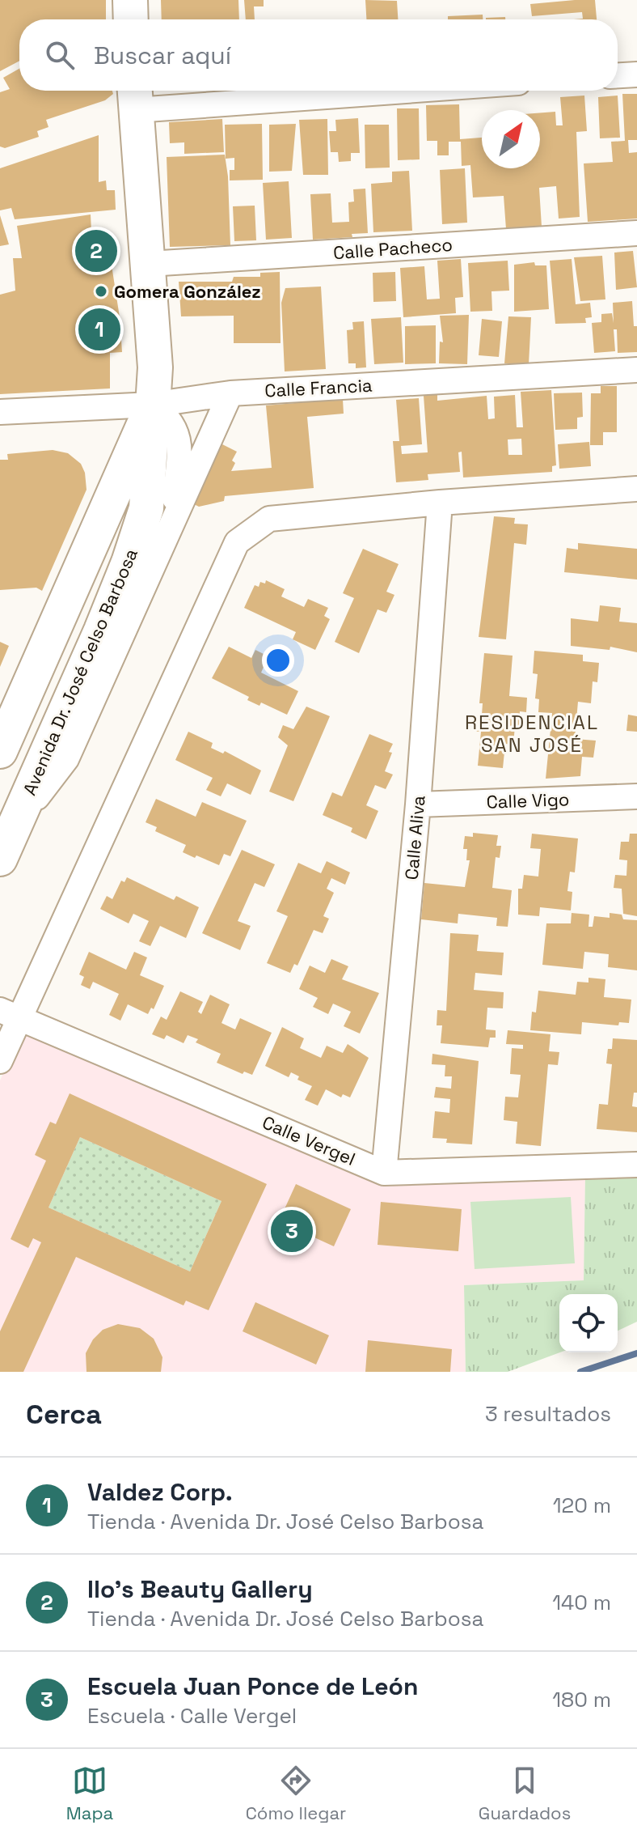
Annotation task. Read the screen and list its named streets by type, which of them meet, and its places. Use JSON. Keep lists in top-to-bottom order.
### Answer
{
  "streets": {
    "main road": ["Avenida Dr. José Celso Barbosa"],
    "street": [
      "Calle Pacheco",
      "Calle Francia",
      "Calle Vigo",
      "Calle Aliva",
      "Calle Vergel"
    ]
  },
  "crossings": [
    ["Calle Pacheco", "Avenida Dr. José Celso Barbosa"],
    ["Calle Francia", "Avenida Dr. José Celso Barbosa"],
    ["Calle Vigo", "Calle Aliva"],
    ["Calle Aliva", "Calle Vergel"]
  ],
  "districts": ["RESIDENCIAL SAN JOSÉ"],
  "places": ["Gomera González"],
  "north": "top right",
  "page": {
    "search": "Buscar aquí",
    "pins": ["2", "1", "3"],
    "heading": ["Cerca", "3 resultados"],
    "list": [
      {
        "mark": "1",
        "name": "Valdez Corp.",
        "note": "Tienda · Avenida Dr. José Celso Barbosa",
        "value": "120 m"
      },
      {
        "mark": "2",
        "name": "Ilo's Beauty Gallery",
        "note": "Tienda · Avenida Dr. José Celso Barbosa",
        "value": "140 m"
      },
      {
        "mark": "3",
        "name": "Escuela Juan Ponce de León",
        "note": "Escuela · Calle Vergel",
        "value": "180 m"
      }
    ],
    "nav": ["Mapa", "Cómo llegar", "Guardados"]
  }
}
